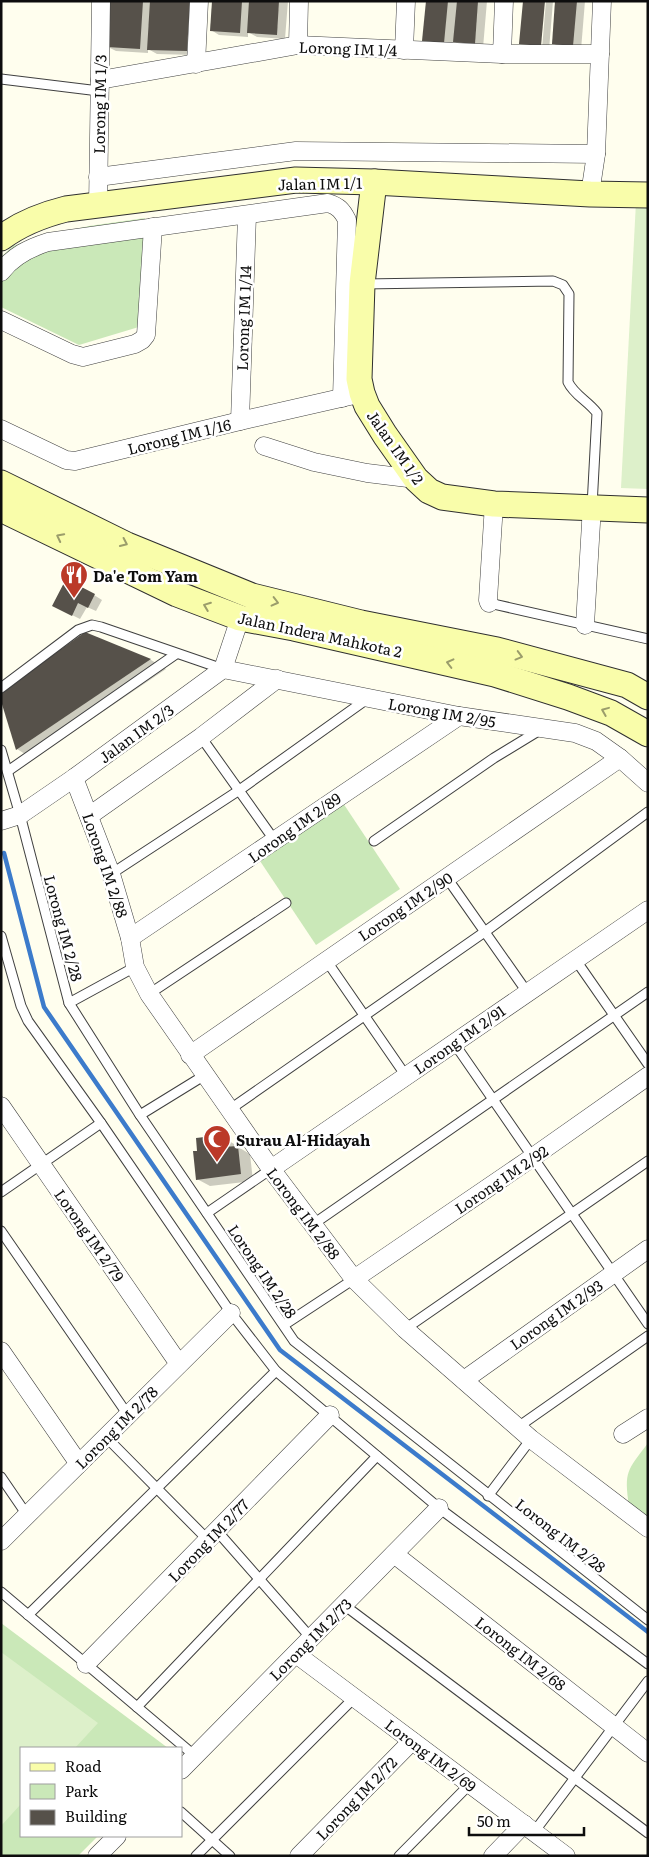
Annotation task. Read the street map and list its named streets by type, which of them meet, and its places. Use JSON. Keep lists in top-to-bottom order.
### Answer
{
  "streets": {
    "street": [
      "Lorong IM 1/4",
      "Lorong IM 1/3",
      "Jalan IM 1/1",
      "Lorong IM 1/14",
      "Lorong IM 1/16",
      "Jalan IM 1/2",
      "Jalan Indera Mahkota 2",
      "Lorong IM 2/95",
      "Jalan IM 2/3",
      "Lorong IM 2/89",
      "Lorong IM 2/88",
      "Lorong IM 2/90",
      "Lorong IM 2/91",
      "Lorong IM 2/92",
      "Lorong IM 2/79",
      "Lorong IM 2/93",
      "Lorong IM 2/78",
      "Lorong IM 2/77",
      "Lorong IM 2/73",
      "Lorong IM 2/68",
      "Lorong IM 2/69",
      "Lorong IM 2/72"
    ],
    "lane": ["Lorong IM 2/28"]
  },
  "crossings": [
    ["Lorong IM 1/4", "Lorong IM 1/3"],
    ["Lorong IM 1/3", "Jalan IM 1/1"],
    ["Jalan IM 1/1", "Jalan IM 1/2"],
    ["Lorong IM 1/14", "Lorong IM 1/16"],
    ["Lorong IM 1/16", "Jalan IM 1/2"],
    ["Lorong IM 2/95", "Jalan IM 2/3"],
    ["Lorong IM 2/95", "Lorong IM 2/89"],
    ["Lorong IM 2/95", "Lorong IM 2/90"],
    ["Jalan IM 2/3", "Lorong IM 2/88"],
    ["Jalan IM 2/3", "Lorong IM 2/28"],
    ["Lorong IM 2/89", "Lorong IM 2/88"],
    ["Lorong IM 2/88", "Lorong IM 2/90"],
    ["Lorong IM 2/88", "Lorong IM 2/91"],
    ["Lorong IM 2/88", "Lorong IM 2/92"],
    ["Lorong IM 2/88", "Lorong IM 2/93"],
    ["Lorong IM 2/79", "Lorong IM 2/78"],
    ["Lorong IM 2/73", "Lorong IM 2/68"],
    ["Lorong IM 2/73", "Lorong IM 2/69"],
    ["Lorong IM 2/69", "Lorong IM 2/72"]
  ],
  "places": {
    "restaurant": ["Da'e Tom Yam"],
    "mosque": ["Surau Al-Hidayah"]
  },
  "legend": ["Road", "Park", "Building"],
  "scale_bar": "50 m"
}
